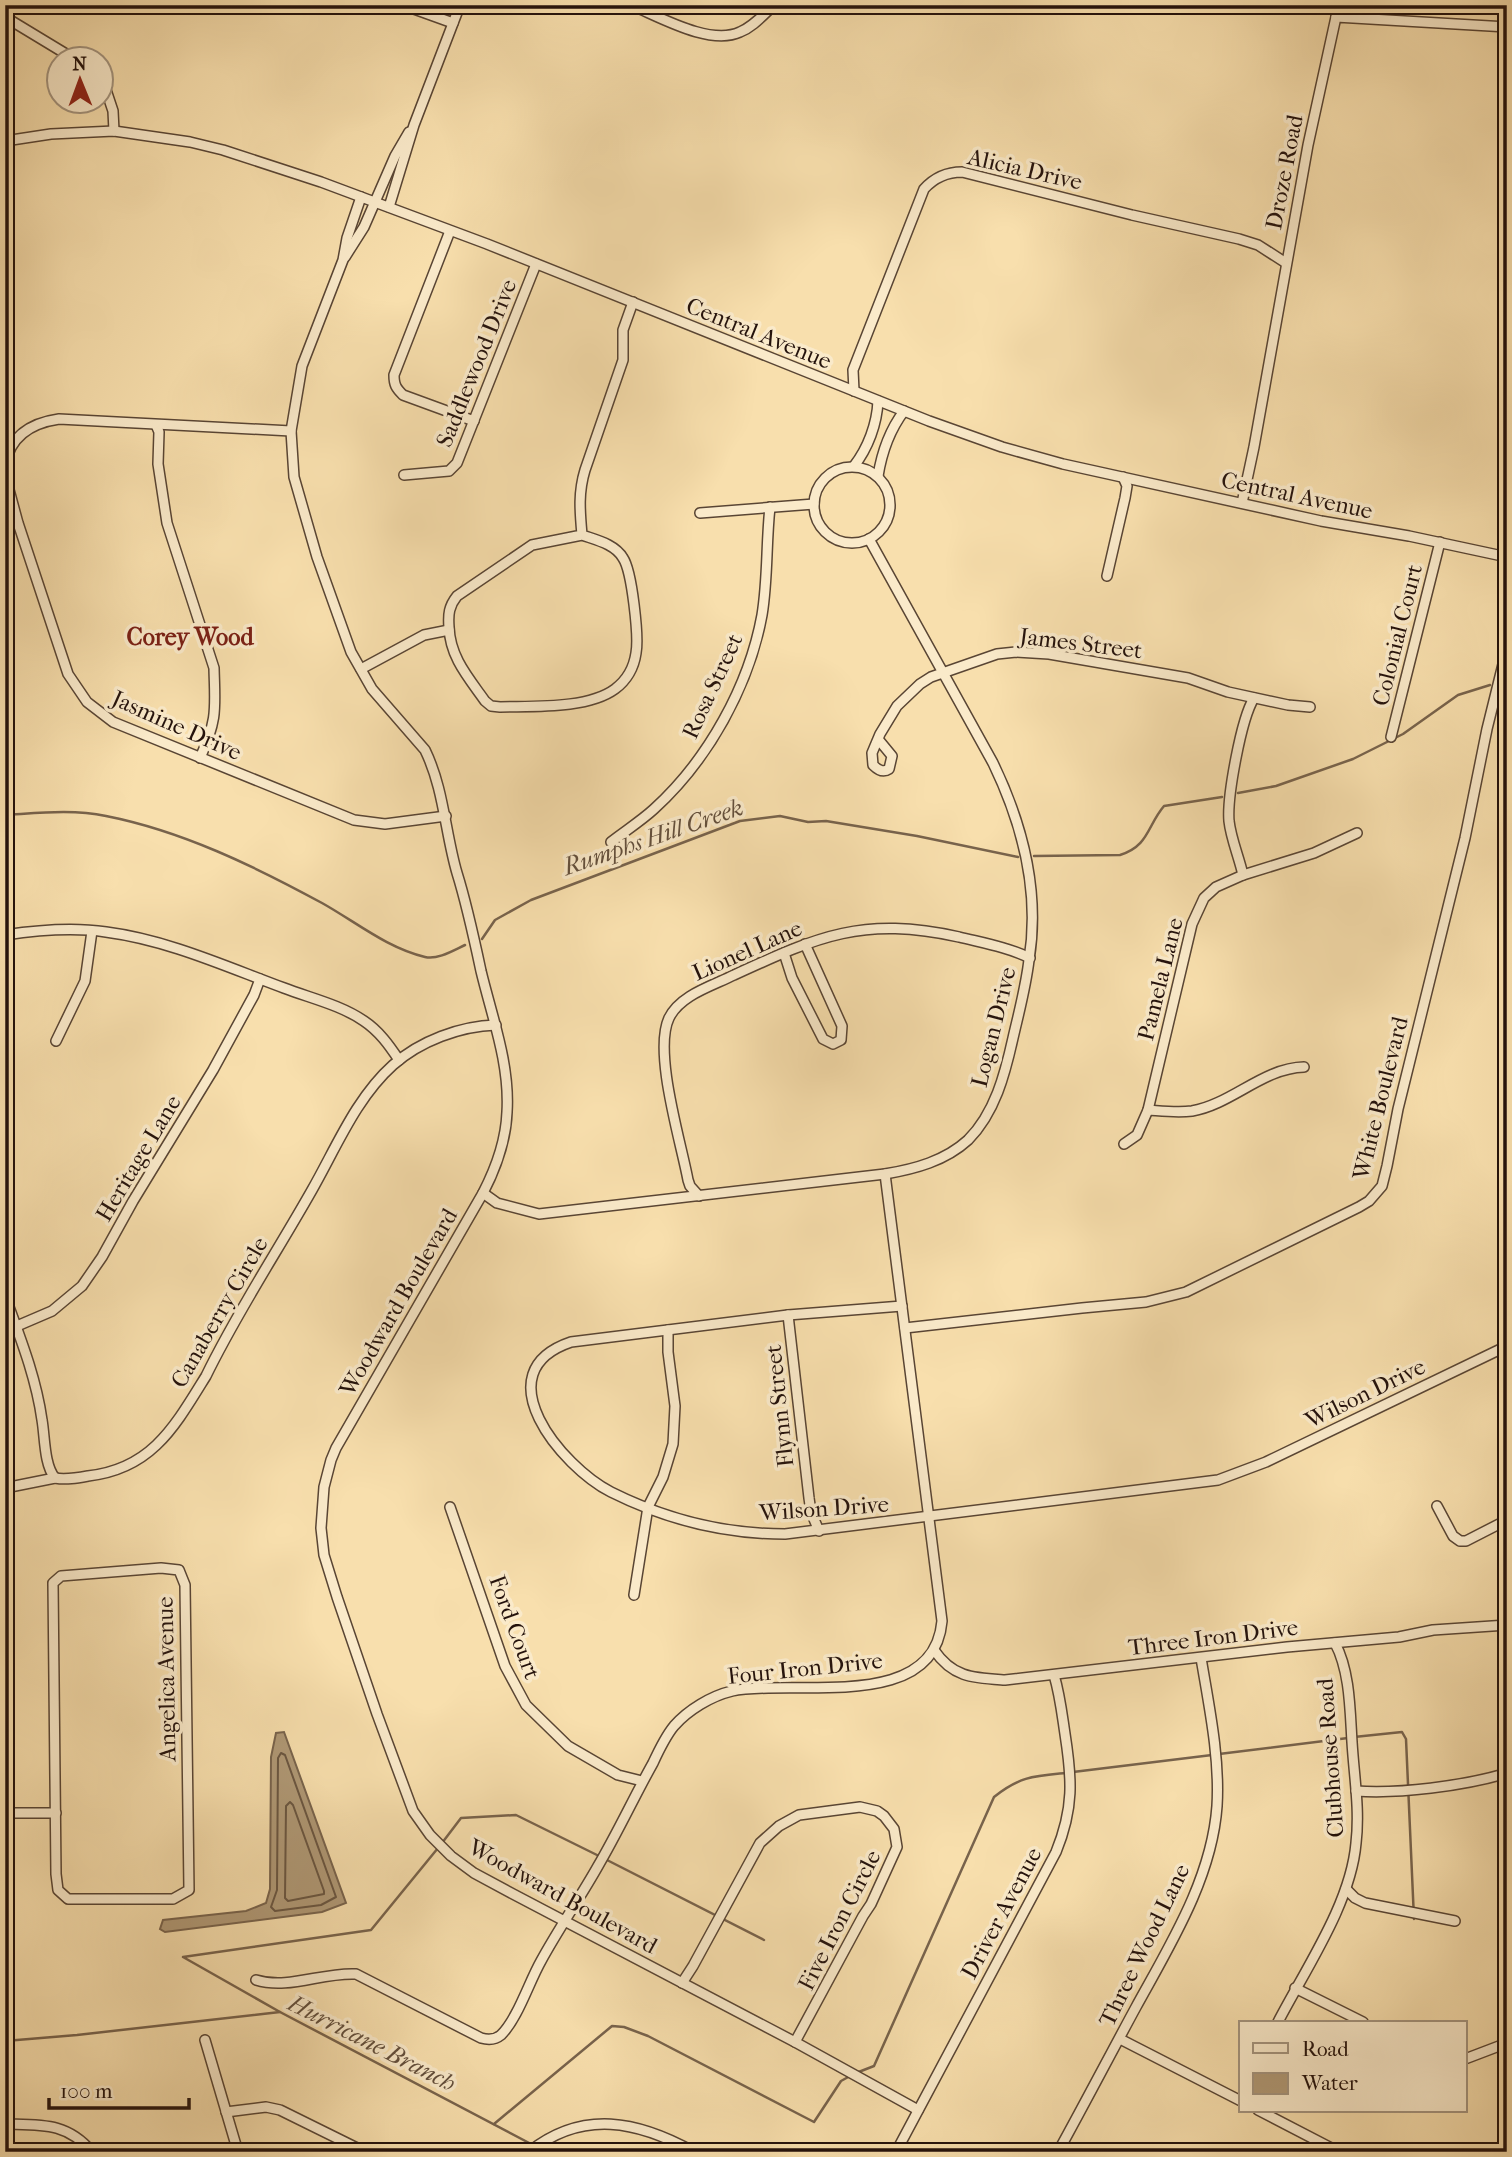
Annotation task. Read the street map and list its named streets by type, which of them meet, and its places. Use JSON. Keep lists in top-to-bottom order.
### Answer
{
  "streets": {
    "street": [
      "Alicia Drive",
      "Droze Road",
      "Central Avenue",
      "Saddlewood Drive",
      "Colonial Court",
      "James Street",
      "Rosa Street",
      "Jasmine Drive",
      "Lionel Lane",
      "Pamela Lane",
      "Logan Drive",
      "White Boulevard",
      "Heritage Lane",
      "Woodward Boulevard",
      "Canaberry Circle",
      "Wilson Drive",
      "Flynn Street",
      "Ford Court",
      "Three Iron Drive",
      "Four Iron Drive",
      "Angelica Avenue",
      "Clubhouse Road",
      "Driver Avenue",
      "Five Iron Circle",
      "Three Wood Lane"
    ]
  },
  "crossings": [
    ["Alicia Drive", "Droze Road"],
    ["Alicia Drive", "Central Avenue"],
    ["Droze Road", "Central Avenue"],
    ["Central Avenue", "Saddlewood Drive"],
    ["Central Avenue", "Colonial Court"],
    ["Central Avenue", "Woodward Boulevard"],
    ["James Street", "Logan Drive"],
    ["Jasmine Drive", "Woodward Boulevard"],
    ["Lionel Lane", "Logan Drive"],
    ["Logan Drive", "Woodward Boulevard"],
    ["Woodward Boulevard", "Canaberry Circle"],
    ["Woodward Boulevard", "Four Iron Drive"],
    ["Woodward Boulevard", "Driver Avenue"],
    ["Woodward Boulevard", "Five Iron Circle"],
    ["Wilson Drive", "Flynn Street"],
    ["Ford Court", "Four Iron Drive"],
    ["Three Iron Drive", "Four Iron Drive"],
    ["Three Iron Drive", "Clubhouse Road"],
    ["Three Iron Drive", "Driver Avenue"],
    ["Three Iron Drive", "Three Wood Lane"]
  ],
  "districts": ["Corey Wood"],
  "water": ["Rumphs Hill Creek", "Hurricane Branch"],
  "legend": ["Road", "Water"],
  "scale_bar": "100 m",
  "north": "top"
}
